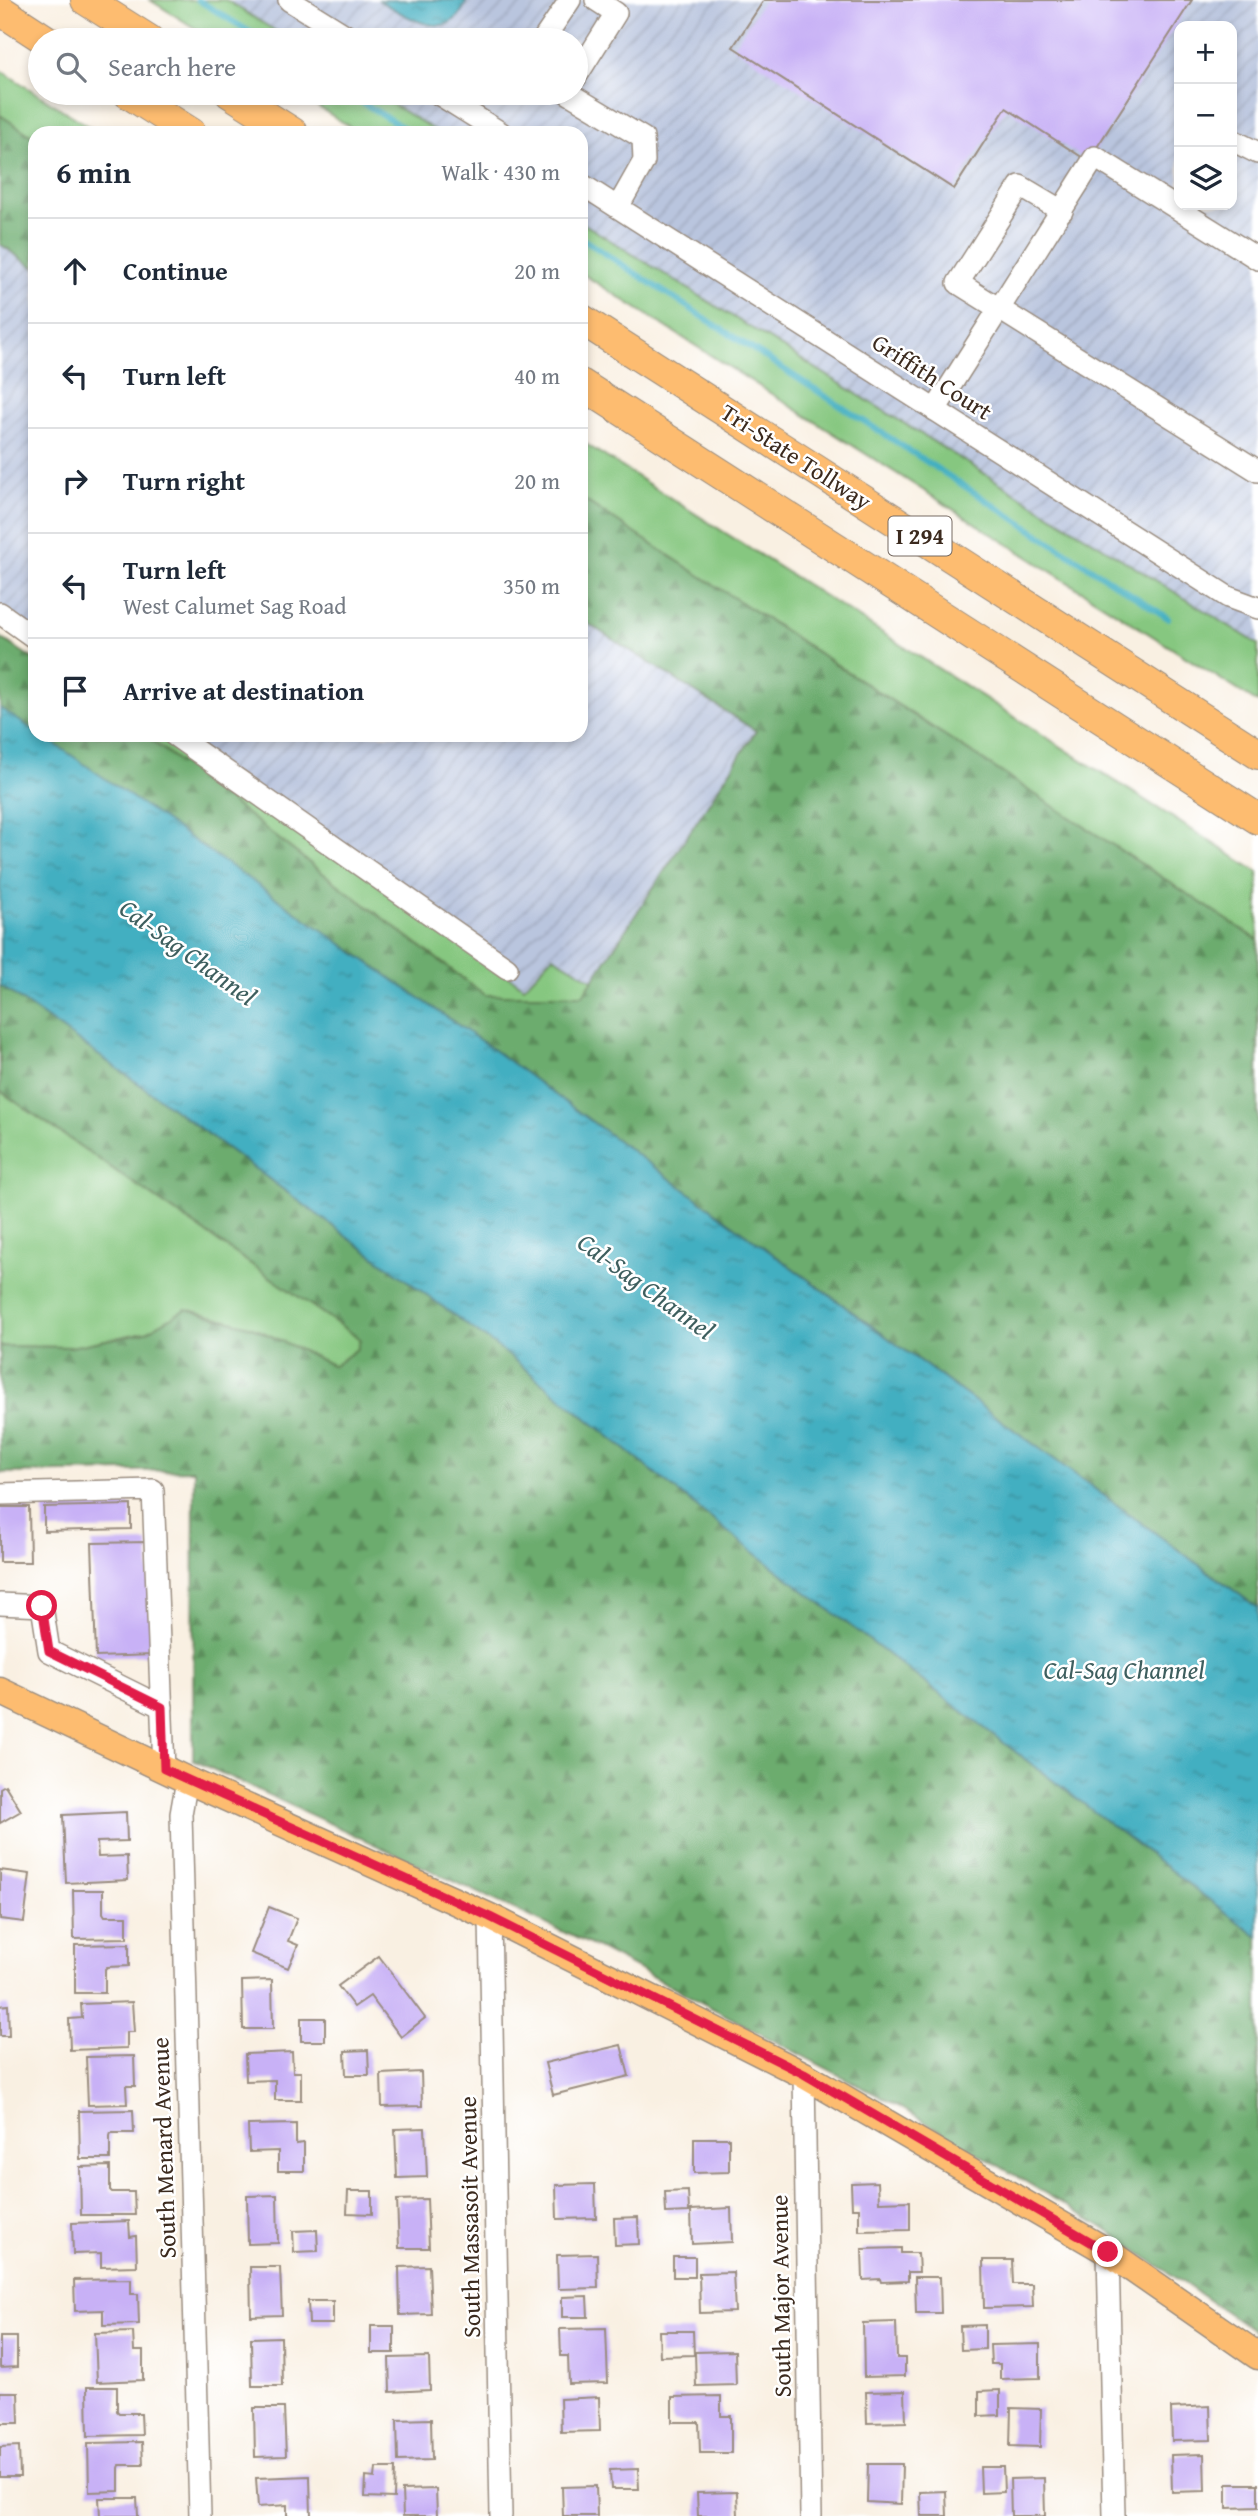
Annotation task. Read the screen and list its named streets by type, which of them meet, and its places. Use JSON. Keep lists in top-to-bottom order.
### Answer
{
  "streets": {
    "highway": ["Tri-State Tollway", "I 294"],
    "street": [
      "Griffith Court",
      "South Menard Avenue",
      "South Massasoit Avenue",
      "South Major Avenue"
    ]
  },
  "water": ["Cal-Sag Channel"],
  "page": {
    "map_buttons": ["+", "−"],
    "search": "Search here",
    "heading": ["6 min", "Walk · 430 m"],
    "list": [
      ["Continue", "20 m"],
      ["Turn left", "40 m"],
      ["Turn right", "20 m"],
      ["Turn left", "West Calumet Sag Road", "350 m"],
      "Arrive at destination"
    ]
  }
}
